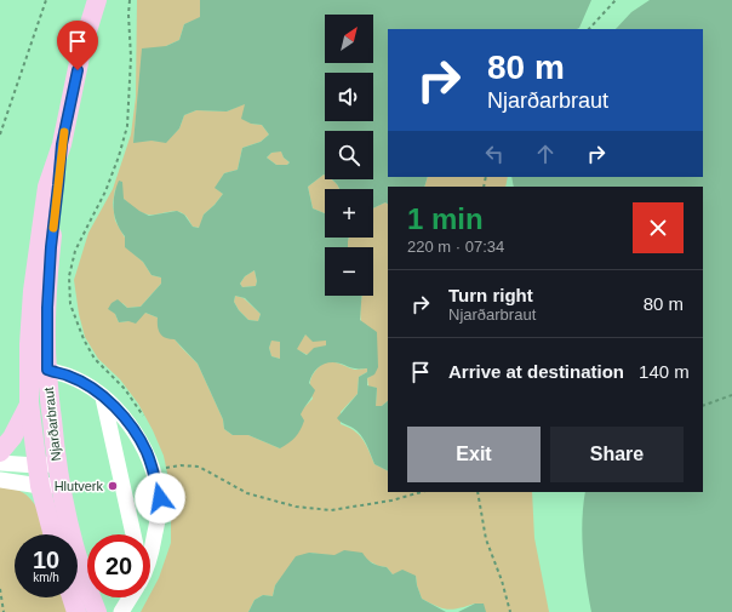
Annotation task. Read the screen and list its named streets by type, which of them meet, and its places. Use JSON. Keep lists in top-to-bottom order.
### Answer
{
  "streets": {
    "main road": ["Njarðarbraut"]
  },
  "places": ["Hlutverk"],
  "north": "top right",
  "page": {
    "map_buttons": ["+", "−"],
    "turn": ["80 m", "Njarðarbraut"],
    "heading": ["1 min", "220 m · 07:34"],
    "list": [
      {
        "name": "Turn right",
        "note": "Njarðarbraut",
        "value": "80 m"
      },
      {
        "name": "Arrive at destination",
        "value": "140 m"
      }
    ],
    "buttons": ["Exit", "Share"],
    "speed": "10 km/h",
    "limit": "20"
  }
}
